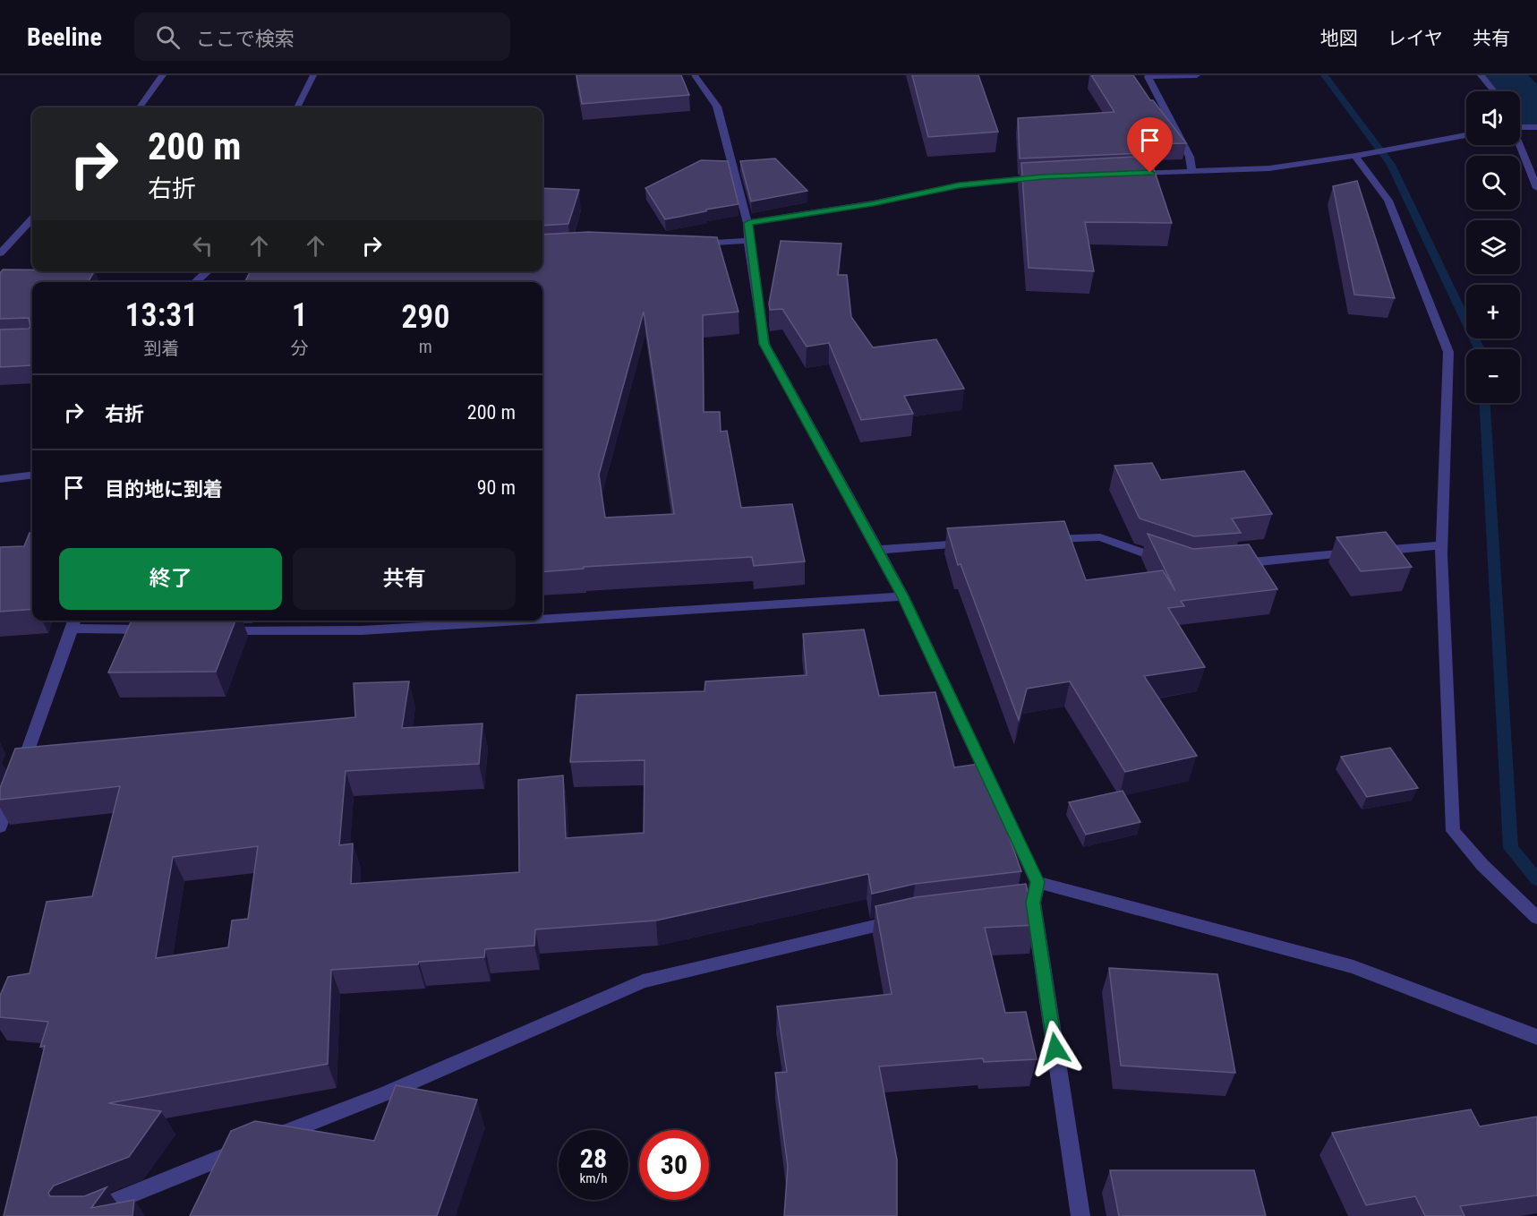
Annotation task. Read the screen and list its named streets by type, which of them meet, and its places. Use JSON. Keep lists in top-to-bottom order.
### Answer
{
  "page": {
    "header": "Beeline",
    "search": "ここで検索",
    "nav": ["地図", "レイヤ", "共有"],
    "map_buttons": ["+", "−"],
    "turn": ["200 m", "右折"],
    "eta": [
      "13:31",
      "到着",
      "1",
      "分",
      "290",
      "m"
    ],
    "list": [
      {
        "name": "右折",
        "value": "200 m"
      },
      {
        "name": "目的地に到着",
        "value": "90 m"
      }
    ],
    "buttons": ["終了", "共有"],
    "speed": "28 km/h",
    "limit": "30"
  }
}
